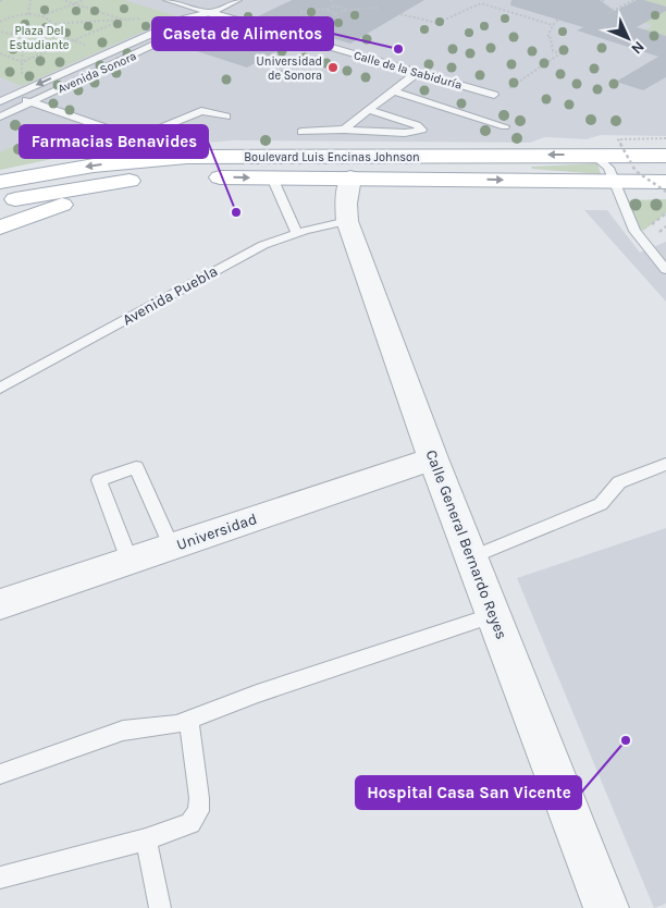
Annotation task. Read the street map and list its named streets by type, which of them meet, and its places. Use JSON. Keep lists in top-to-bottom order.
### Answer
{
  "streets": {
    "main road": ["Boulevard Luis Encinas Johnson"],
    "street": ["Universidad", "Calle General Bernardo Reyes"],
    "lane": ["Calle de la Sabiduría", "Avenida Sonora", "Avenida Puebla"]
  },
  "crossings": [
    ["Calle de la Sabiduría", "Avenida Sonora"],
    ["Boulevard Luis Encinas Johnson", "Calle General Bernardo Reyes"],
    ["Avenida Puebla", "Calle General Bernardo Reyes"],
    ["Universidad", "Calle General Bernardo Reyes"]
  ],
  "parks": ["Plaza Del Estudiante"],
  "places": [
    "Caseta de Alimentos",
    "Universidad de Sonora",
    "Farmacias Benavides",
    "Hospital Casa San Vicente"
  ],
  "north": "bottom right"
}
